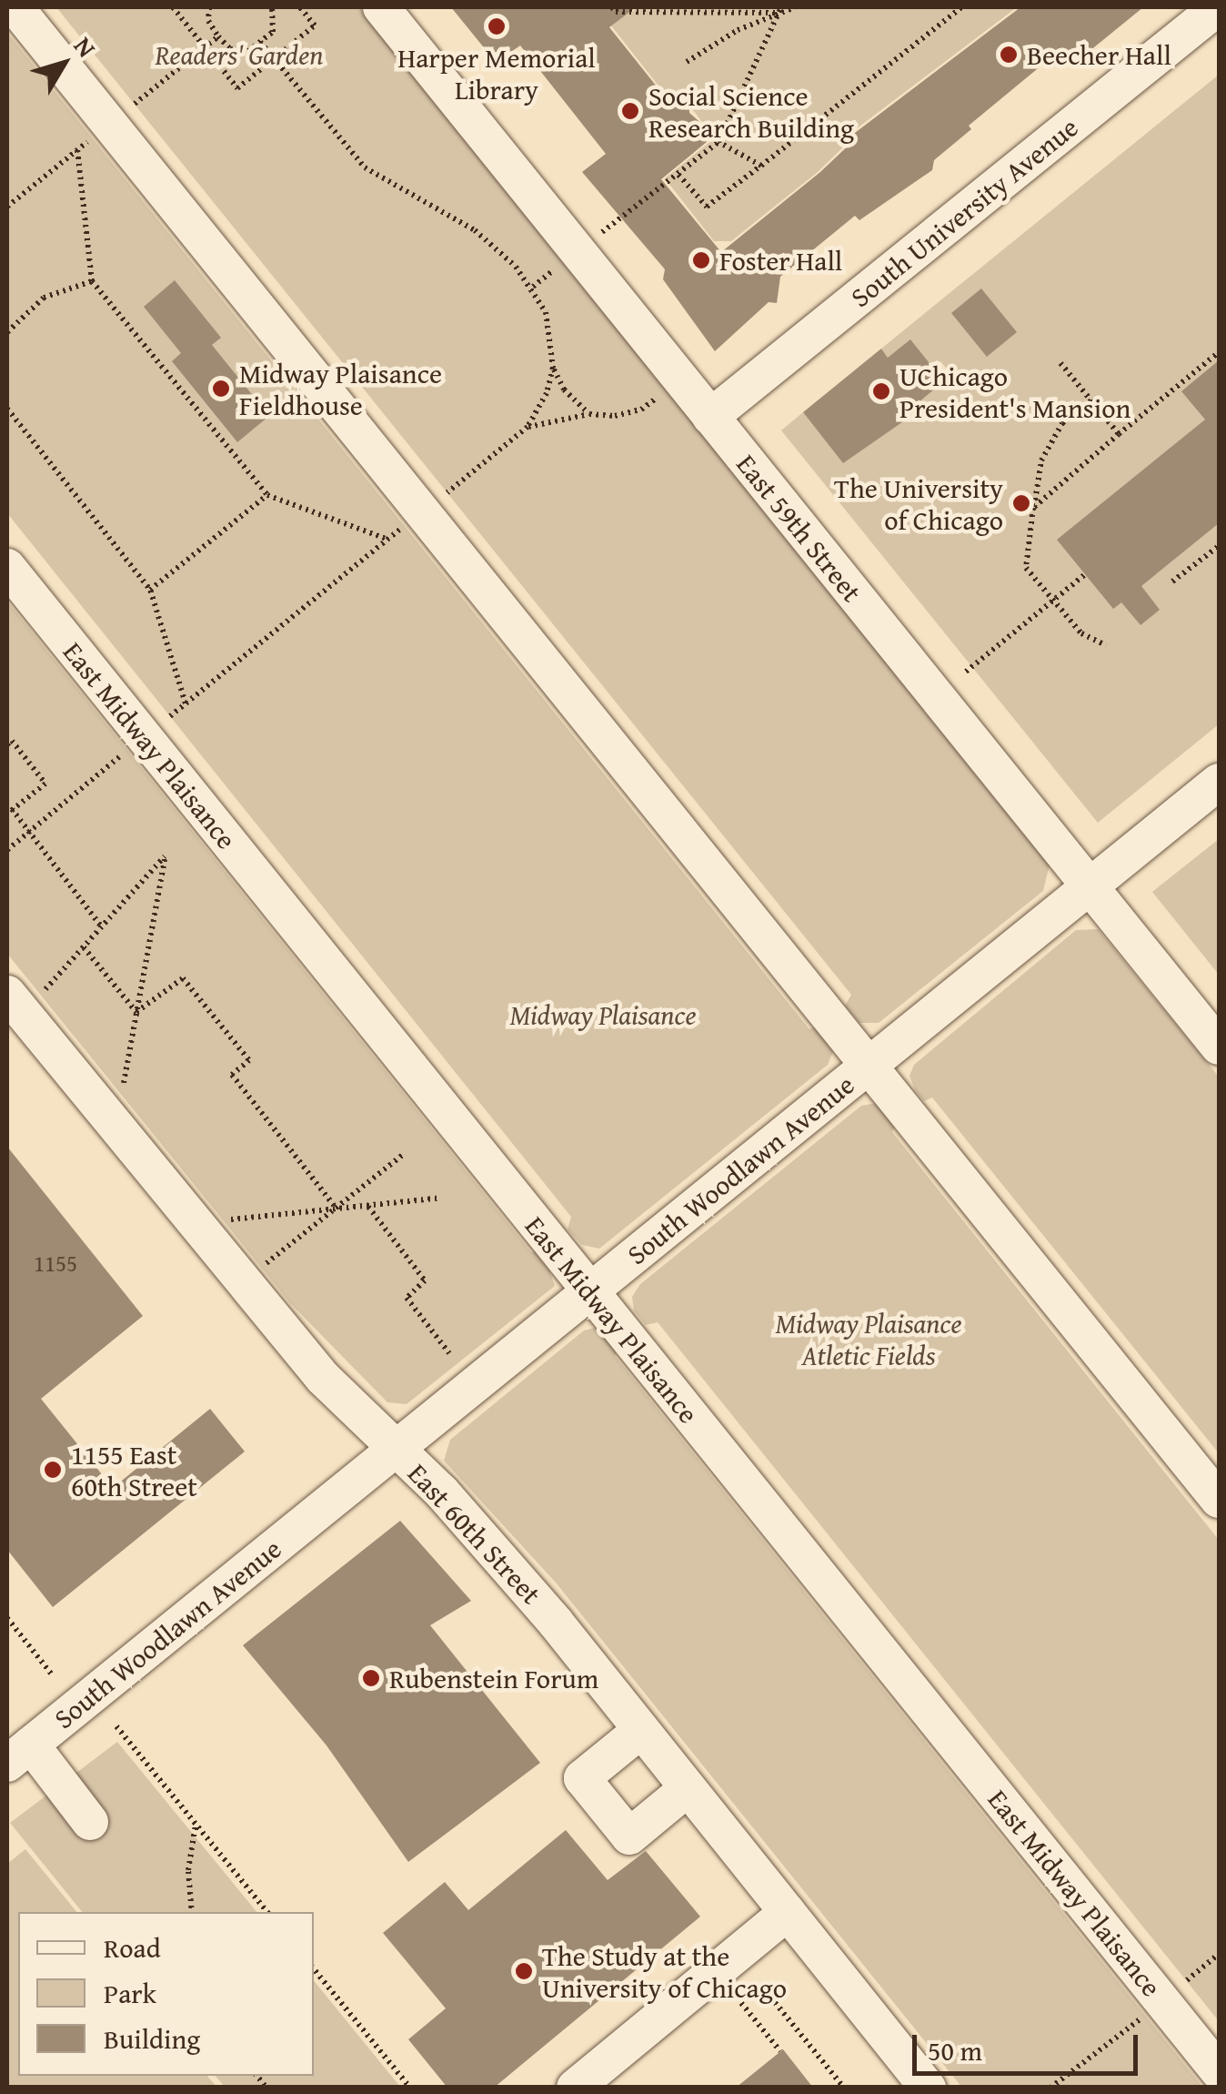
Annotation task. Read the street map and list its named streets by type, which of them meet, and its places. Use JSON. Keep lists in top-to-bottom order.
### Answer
{
  "streets": {
    "street": [
      "South University Avenue",
      "East 59th Street",
      "East Midway Plaisance",
      "South Woodlawn Avenue",
      "East 60th Street"
    ]
  },
  "crossings": [
    ["South University Avenue", "East 59th Street"],
    ["East 59th Street", "South Woodlawn Avenue"],
    ["East Midway Plaisance", "South Woodlawn Avenue"],
    ["South Woodlawn Avenue", "East 60th Street"]
  ],
  "parks": ["Readers' Garden", "Midway Plaisance", "Midway Plaisance Atletic Fields"],
  "places": [
    "Harper Memorial Library",
    "Beecher Hall",
    "Social Science Research Building",
    "Foster Hall",
    "Midway Plaisance Fieldhouse",
    "UChicago President's Mansion",
    "The University of Chicago",
    "1155 East 60th Street",
    "Rubenstein Forum",
    "The Study at the University of Chicago"
  ],
  "house_numbers": ["1155"],
  "legend": ["Road", "Park", "Building"],
  "scale_bar": "50 m",
  "north": "top right"
}
